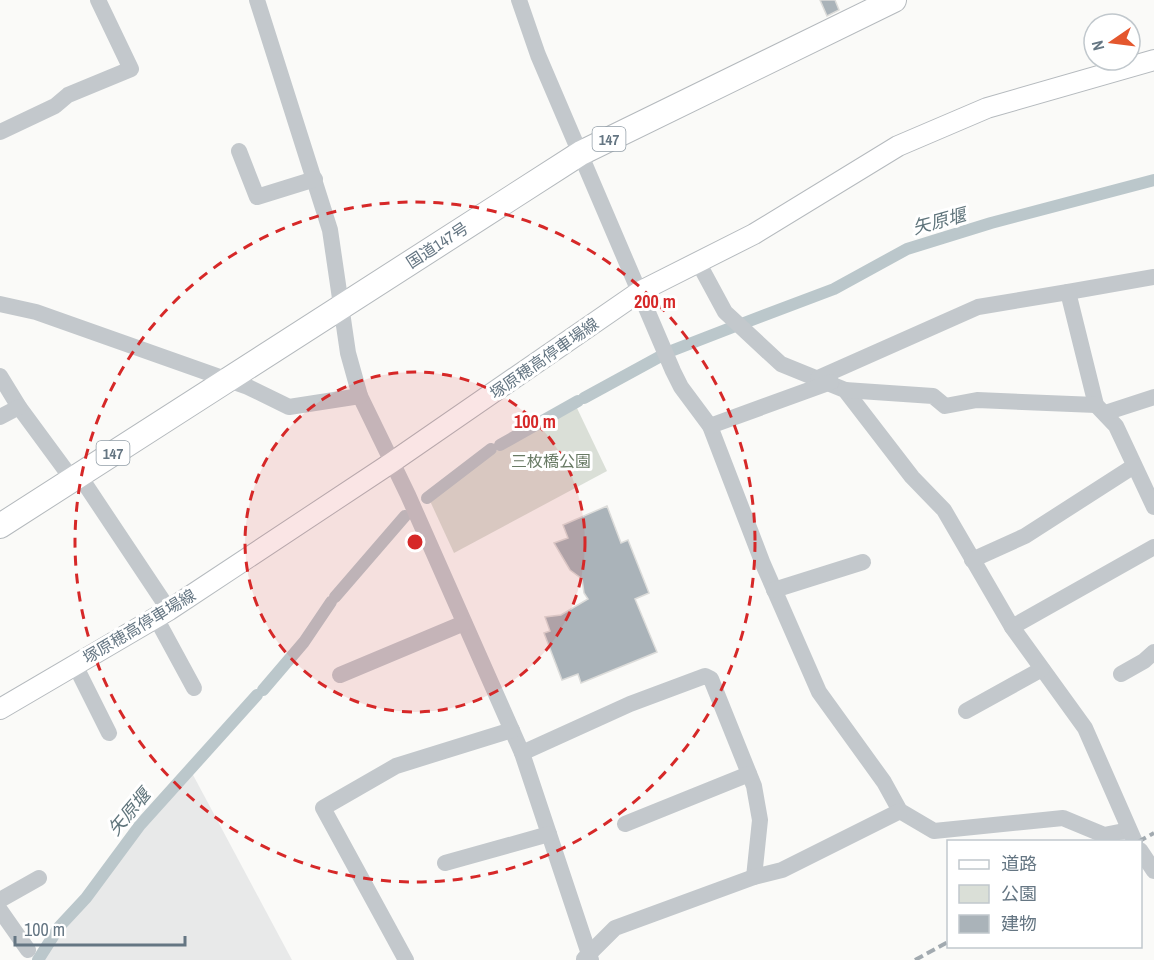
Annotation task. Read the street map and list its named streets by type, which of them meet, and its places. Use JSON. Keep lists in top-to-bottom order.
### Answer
{
  "streets": {
    "highway": ["147", "国道147号"],
    "main road": ["塚原穂高停車場線"]
  },
  "water": ["矢原堰"],
  "parks": ["三枚橋公園"],
  "legend": ["道路", "公園", "建物"],
  "scale_bar": "100 m",
  "north": "left",
  "rings": ["200 m", "100 m"]
}
